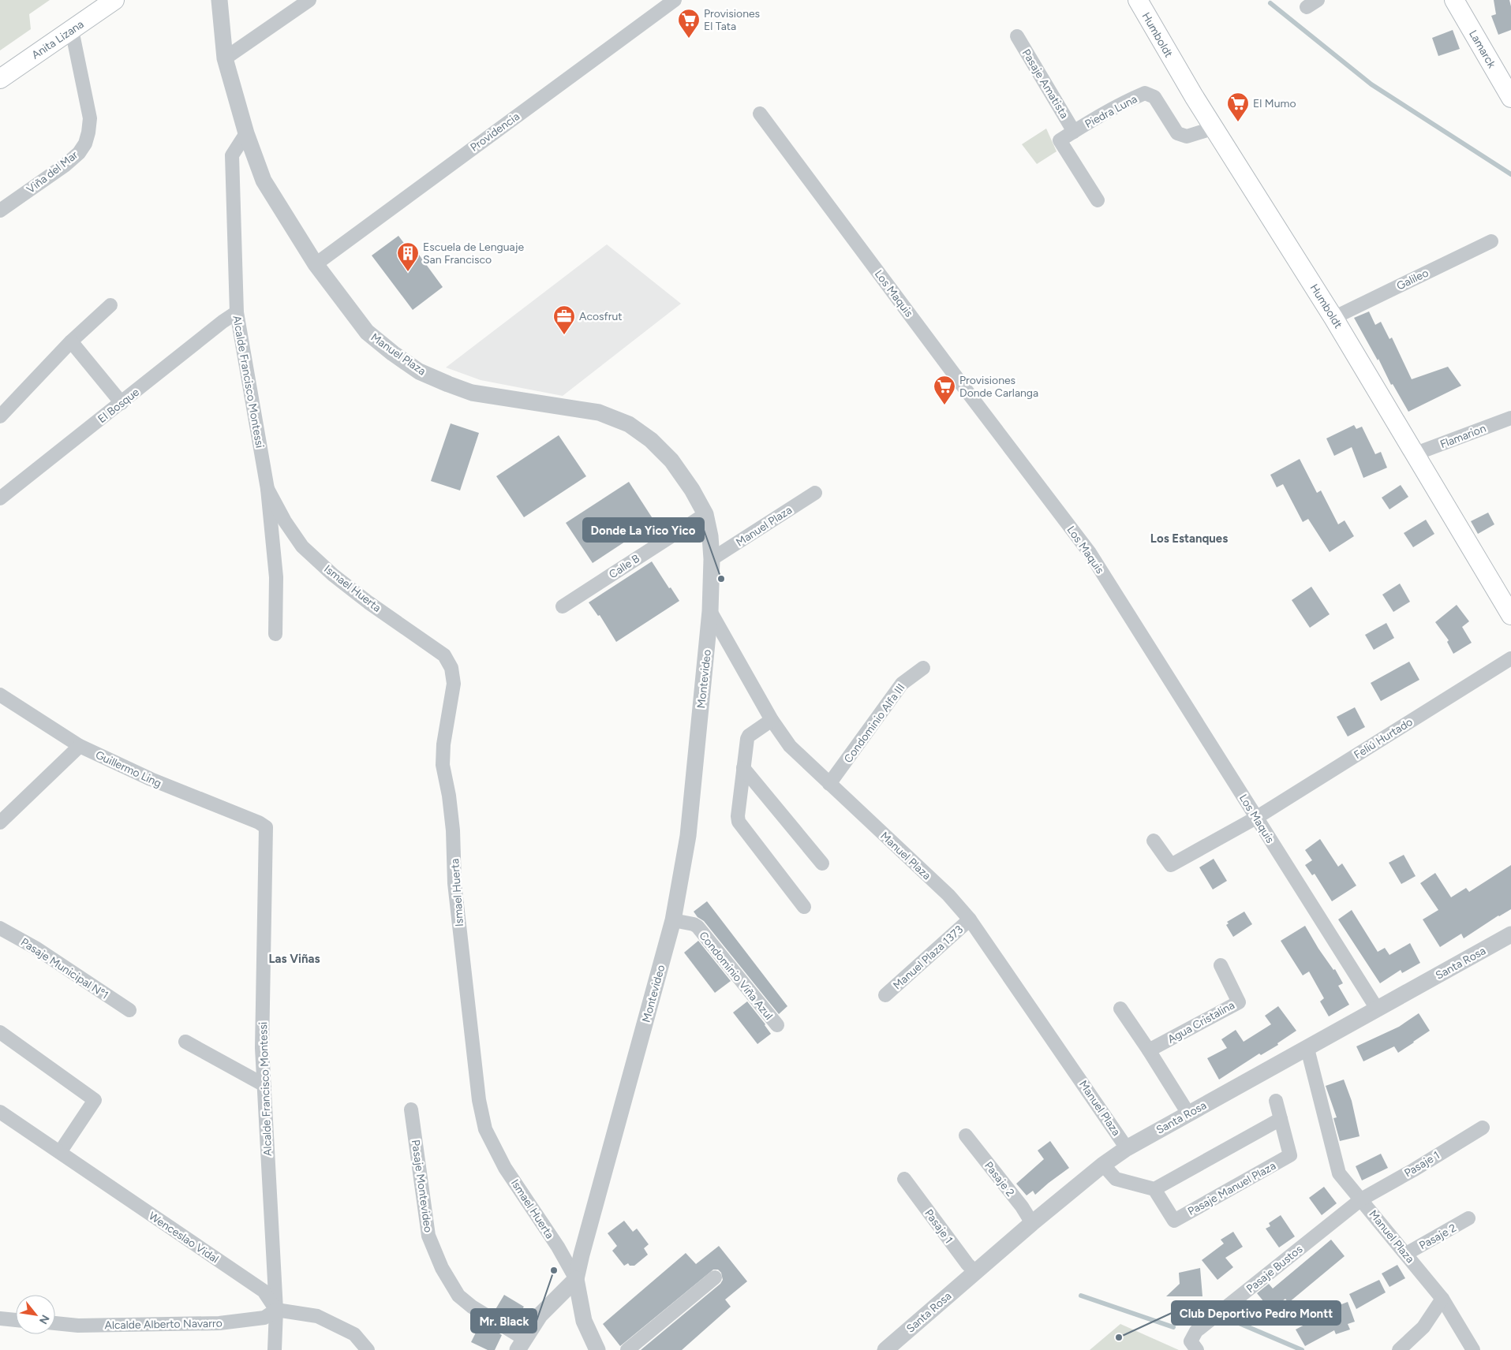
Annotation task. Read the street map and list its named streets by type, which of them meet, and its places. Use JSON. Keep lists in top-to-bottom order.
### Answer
{
  "streets": {
    "main road": ["Humboldt", "Anita Lizana", "Lamarck"],
    "street": [
      "Pasaje Amatista",
      "Piedra Luna",
      "Providencia",
      "Viña del Mar",
      "Galileo",
      "Los Maquis",
      "Manuel Plaza",
      "Alcalde Francisco Montessi",
      "El Bosque",
      "Flamarion",
      "Calle B",
      "Ismael Huerta",
      "Montevideo",
      "Condominio Alfa III",
      "Feliú Hurtado",
      "Guillermo Ling",
      "Manuel Plaza 1373",
      "Santa Rosa",
      "Pasaje Municipal Nº1",
      "Condominio Viña Azul",
      "Agua Cristalina",
      "Pasaje 1",
      "Pasaje 2",
      "Pasaje Montevideo",
      "Pasaje Manuel Plaza",
      "Wenceslao Vidal",
      "Pasaje Bustos",
      "Alcalde Alberto Navarro"
    ]
  },
  "crossings": [
    ["Humboldt", "Piedra Luna"],
    ["Humboldt", "Galileo"],
    ["Humboldt", "Flamarion"],
    ["Anita Lizana", "Viña del Mar"],
    ["Pasaje Amatista", "Piedra Luna"],
    ["Providencia", "Manuel Plaza"],
    ["Los Maquis", "Feliú Hurtado"],
    ["Los Maquis", "Santa Rosa"],
    ["Manuel Plaza", "Alcalde Francisco Montessi"],
    ["Manuel Plaza", "Calle B"],
    ["Manuel Plaza", "Montevideo"],
    ["Manuel Plaza", "Condominio Alfa III"],
    ["Manuel Plaza", "Manuel Plaza 1373"],
    ["Manuel Plaza", "Santa Rosa"],
    ["Manuel Plaza", "Pasaje 1"],
    ["Manuel Plaza", "Pasaje 2"],
    ["Manuel Plaza", "Pasaje Bustos"],
    ["Alcalde Francisco Montessi", "El Bosque"],
    ["Alcalde Francisco Montessi", "Ismael Huerta"],
    ["Alcalde Francisco Montessi", "Guillermo Ling"],
    ["Alcalde Francisco Montessi", "Wenceslao Vidal"],
    ["Alcalde Francisco Montessi", "Alcalde Alberto Navarro"],
    ["Ismael Huerta", "Montevideo"],
    ["Montevideo", "Condominio Viña Azul"],
    ["Santa Rosa", "Pasaje 1"],
    ["Santa Rosa", "Pasaje 2"],
    ["Pasaje 1", "Pasaje Bustos"],
    ["Wenceslao Vidal", "Alcalde Alberto Navarro"]
  ],
  "districts": ["Los Estanques", "Las Viñas"],
  "places": {
    "supermarket": ["Provisiones El Tata", "El Mumo", "Provisiones Donde Carlanga"],
    "building": ["Escuela de Lenguaje San Francisco"],
    "office": ["Acosfrut"],
    "other": ["Donde La Yico Yico", "Mr. Black", "Club Deportivo Pedro Montt"]
  },
  "north": "bottom right"
}
